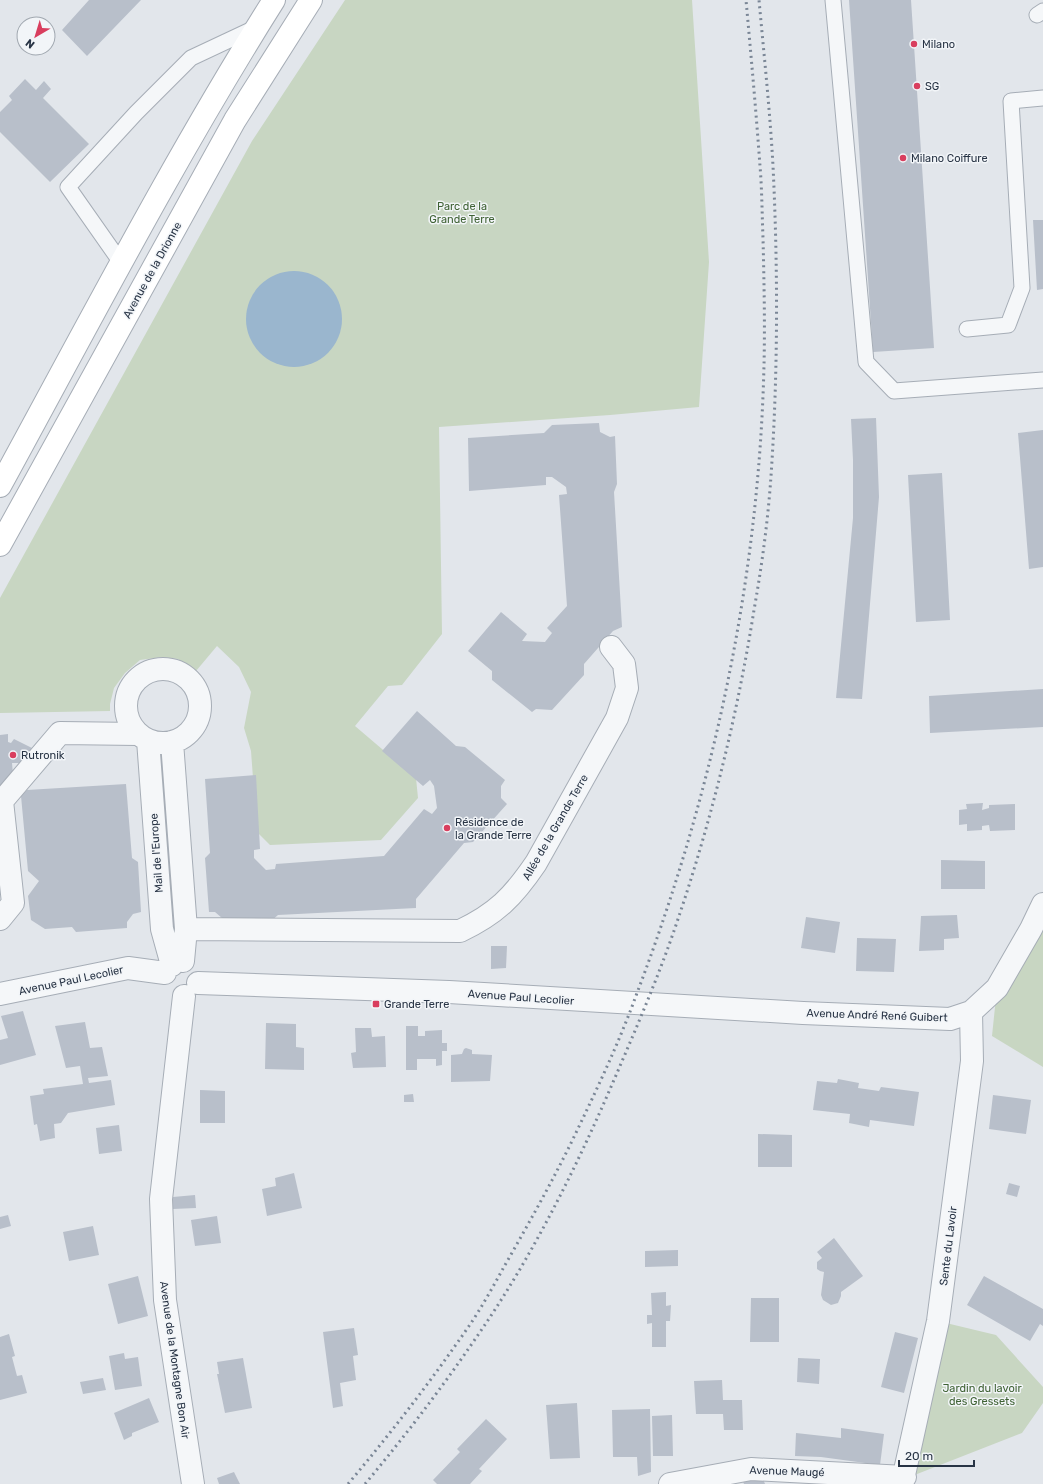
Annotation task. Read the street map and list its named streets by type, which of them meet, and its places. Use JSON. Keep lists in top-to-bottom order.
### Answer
{
  "streets": {
    "main road": ["Avenue de la Drionne"],
    "street": [
      "Allée de la Grande Terre",
      "Mail de l'Europe",
      "Avenue Paul Lecolier",
      "Avenue André René Guibert",
      "Sente du Lavoir",
      "Avenue de la Montagne Bon Air",
      "Avenue Maugé"
    ]
  },
  "crossings": [
    ["Mail de l'Europe", "Avenue Paul Lecolier"],
    ["Mail de l'Europe", "Avenue de la Montagne Bon Air"],
    ["Avenue Paul Lecolier", "Avenue André René Guibert"],
    ["Avenue Paul Lecolier", "Avenue de la Montagne Bon Air"],
    ["Avenue André René Guibert", "Sente du Lavoir"],
    ["Sente du Lavoir", "Avenue Maugé"]
  ],
  "parks": ["Parc de la Grande Terre", "Jardin du lavoir des Gressets"],
  "places": {
    "other": [
      "Milano",
      "SG",
      "Milano Coiffure",
      "Rutronik",
      "Résidence de la Grande Terre"
    ],
    "transit": ["Grande Terre"]
  },
  "scale_bar": "20 m",
  "north": "bottom left"
}
